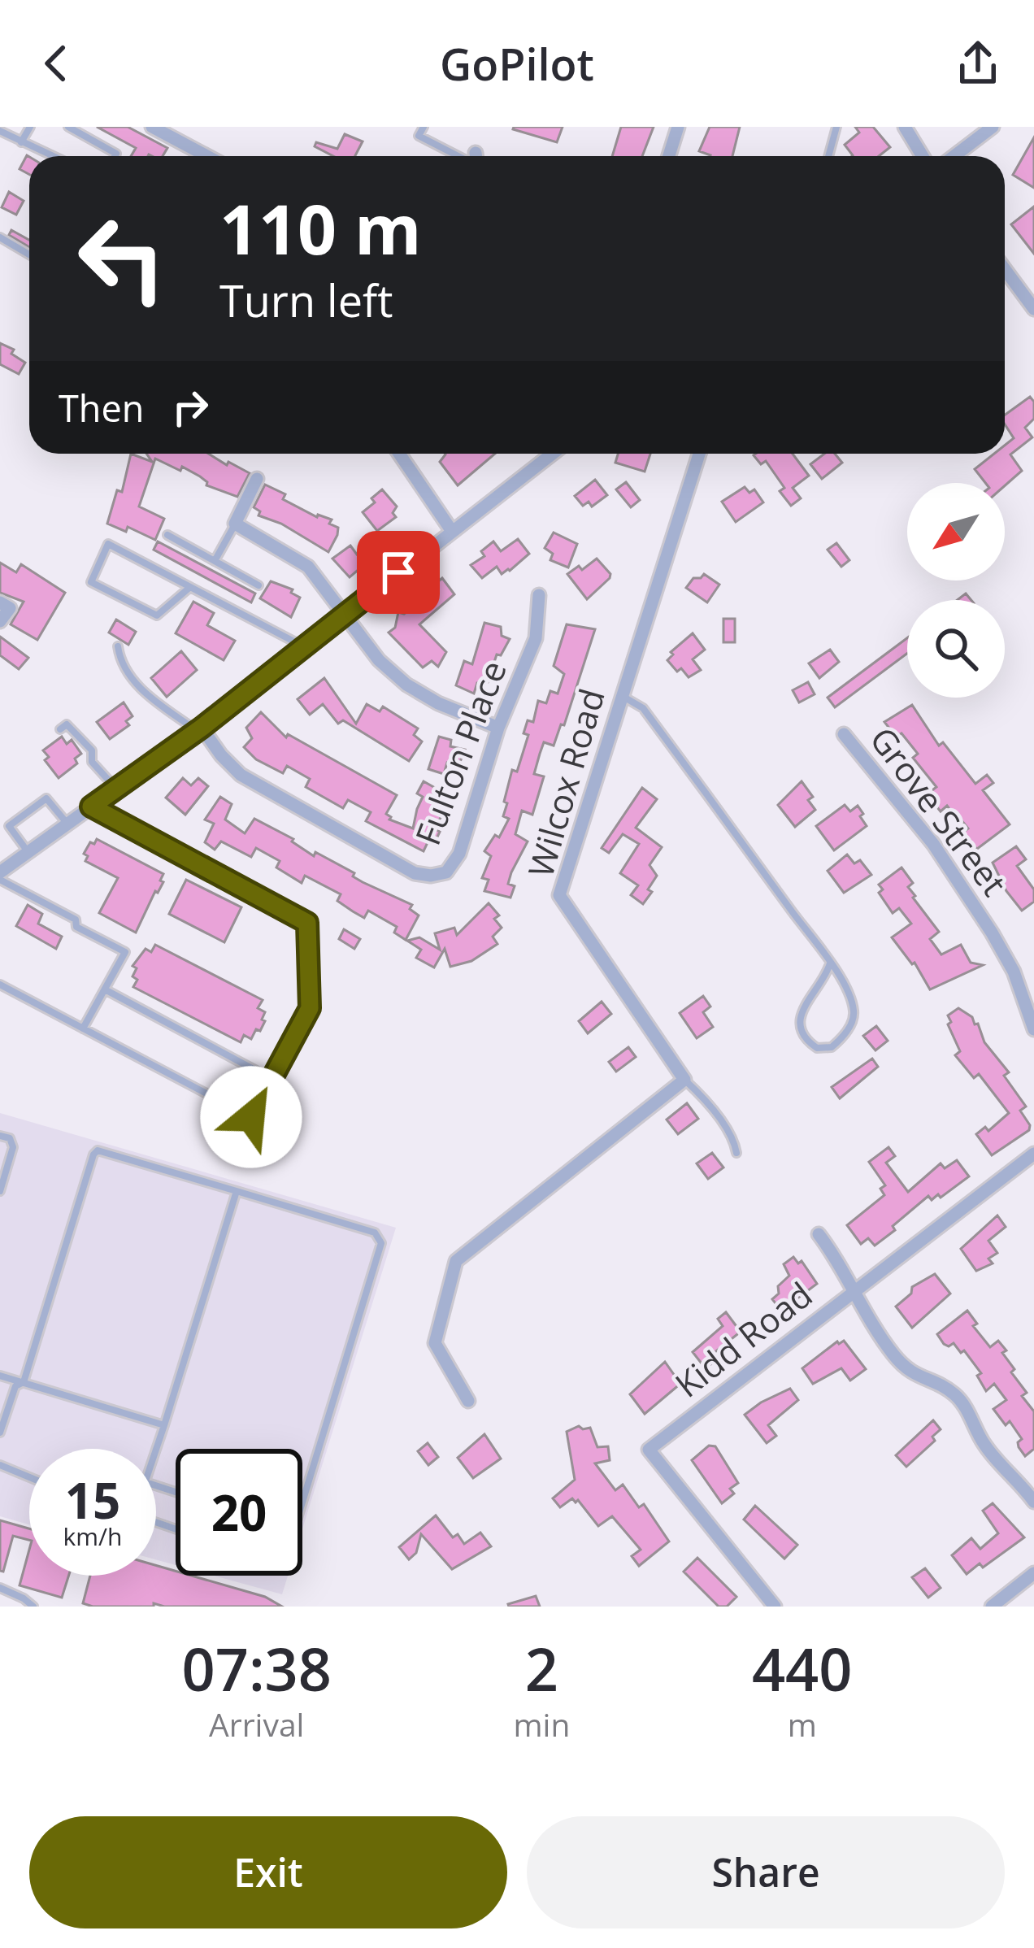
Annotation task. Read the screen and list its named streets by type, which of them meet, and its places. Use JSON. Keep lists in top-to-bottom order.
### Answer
{
  "streets": {
    "street": [
      "Fulton Place",
      "Wilcox Road",
      "Grove Street",
      "Kidd Road"
    ]
  },
  "north": "bottom left",
  "page": {
    "header": "GoPilot",
    "turn": ["110 m", "Turn left"],
    "then": "Then",
    "speed": "15 km/h",
    "limit": "20",
    "eta": [
      "07:38",
      "Arrival",
      "2",
      "min",
      "440",
      "m"
    ],
    "buttons": ["Exit", "Share"]
  }
}
